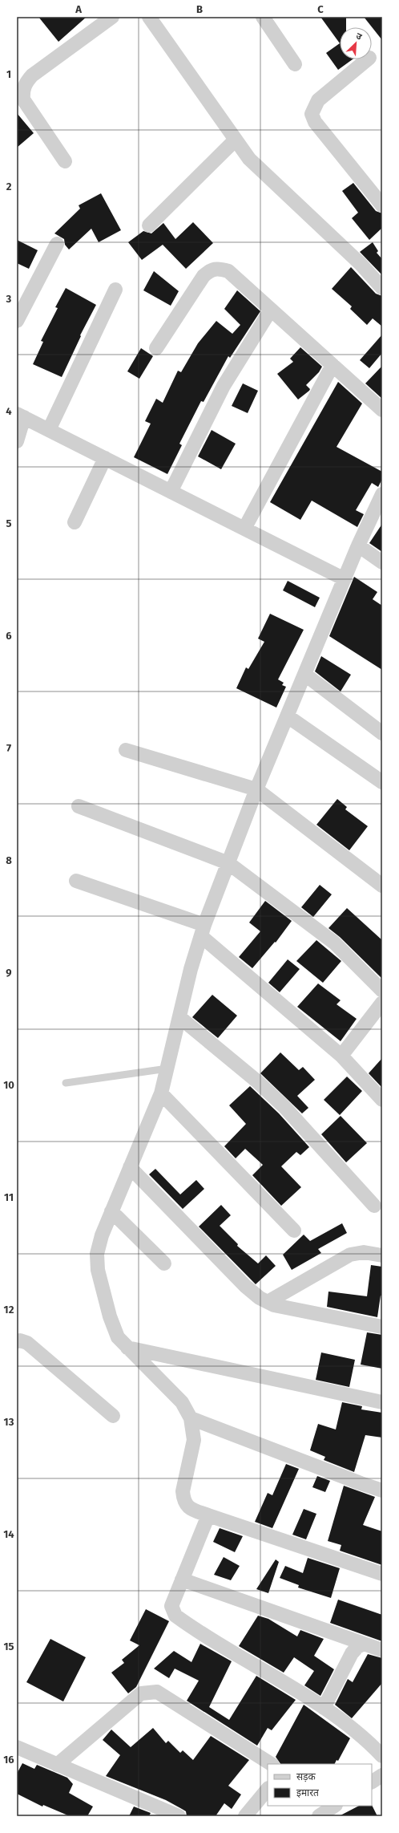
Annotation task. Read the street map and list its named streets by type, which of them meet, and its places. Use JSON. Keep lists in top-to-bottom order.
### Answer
{
  "legend": ["सड़क", "इमारत"],
  "north": "top right",
  "grid": {
    "columns": ["A", "B", "C"],
    "rows": [
      "1",
      "2",
      "3",
      "4",
      "5",
      "6",
      "7",
      "8",
      "9",
      "10",
      "11",
      "12",
      "13",
      "14",
      "15",
      "16"
    ]
  }
}
